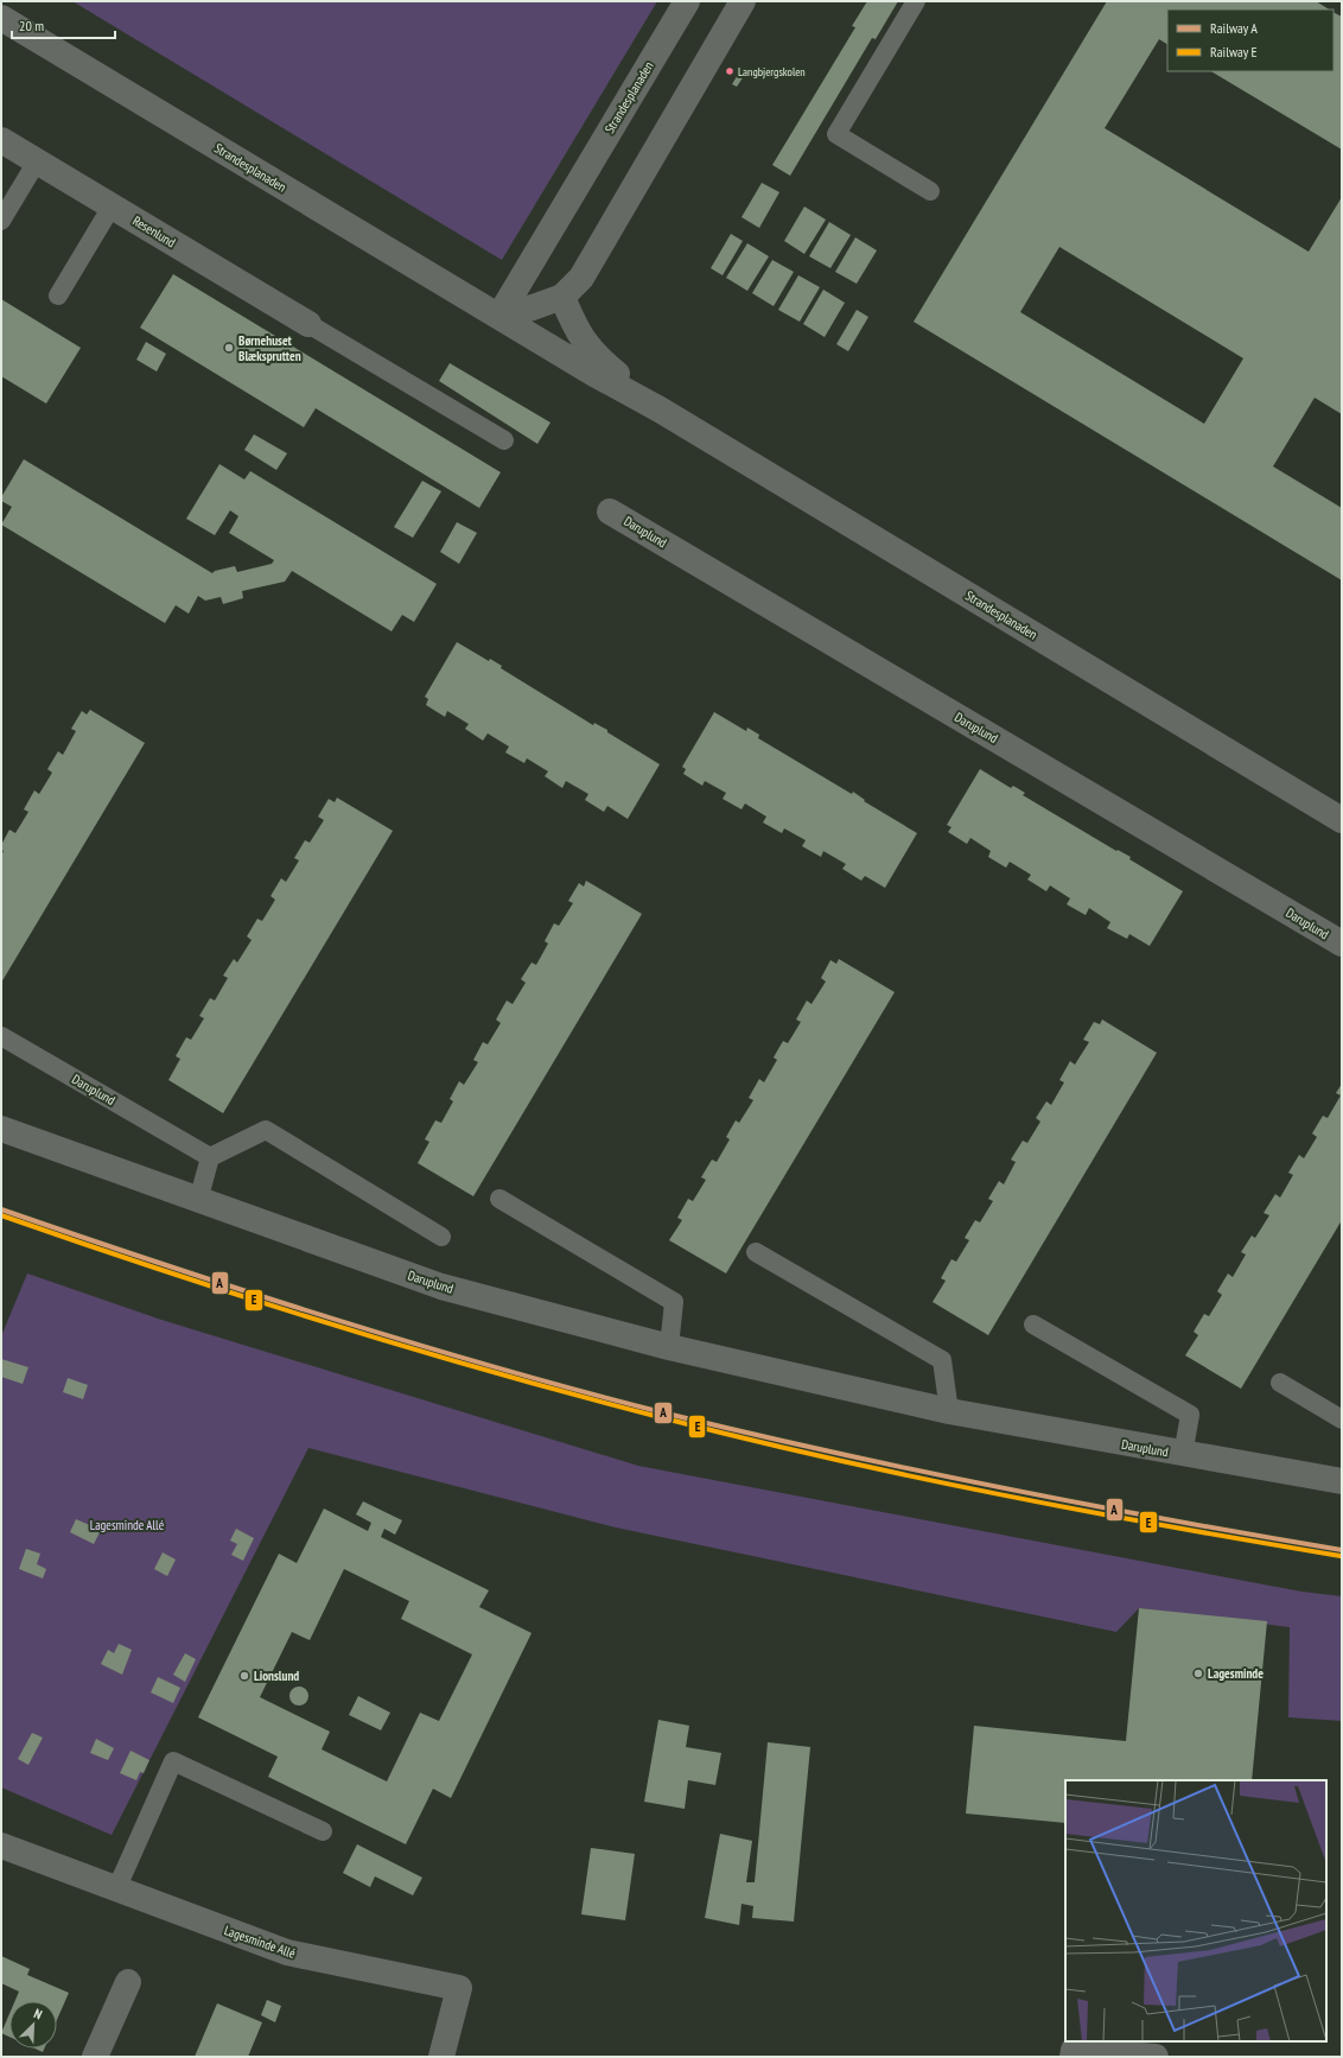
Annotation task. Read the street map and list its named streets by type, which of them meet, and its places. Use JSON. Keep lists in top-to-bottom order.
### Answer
{
  "streets": {
    "street": [
      "Strandesplanaden",
      "Resenlund",
      "Daruplund",
      "Lagesminde Allé"
    ]
  },
  "parks": ["Lagesminde Allé"],
  "places": [
    "Langbjergskolen",
    "Børnehuset Blæksprutten",
    "Lagesminde",
    "Lionslund"
  ],
  "lines": ["rail line A", "rail line E"],
  "legend": ["Railway A", "Railway E"],
  "scale_bar": "20 m",
  "north": "top right"
}
